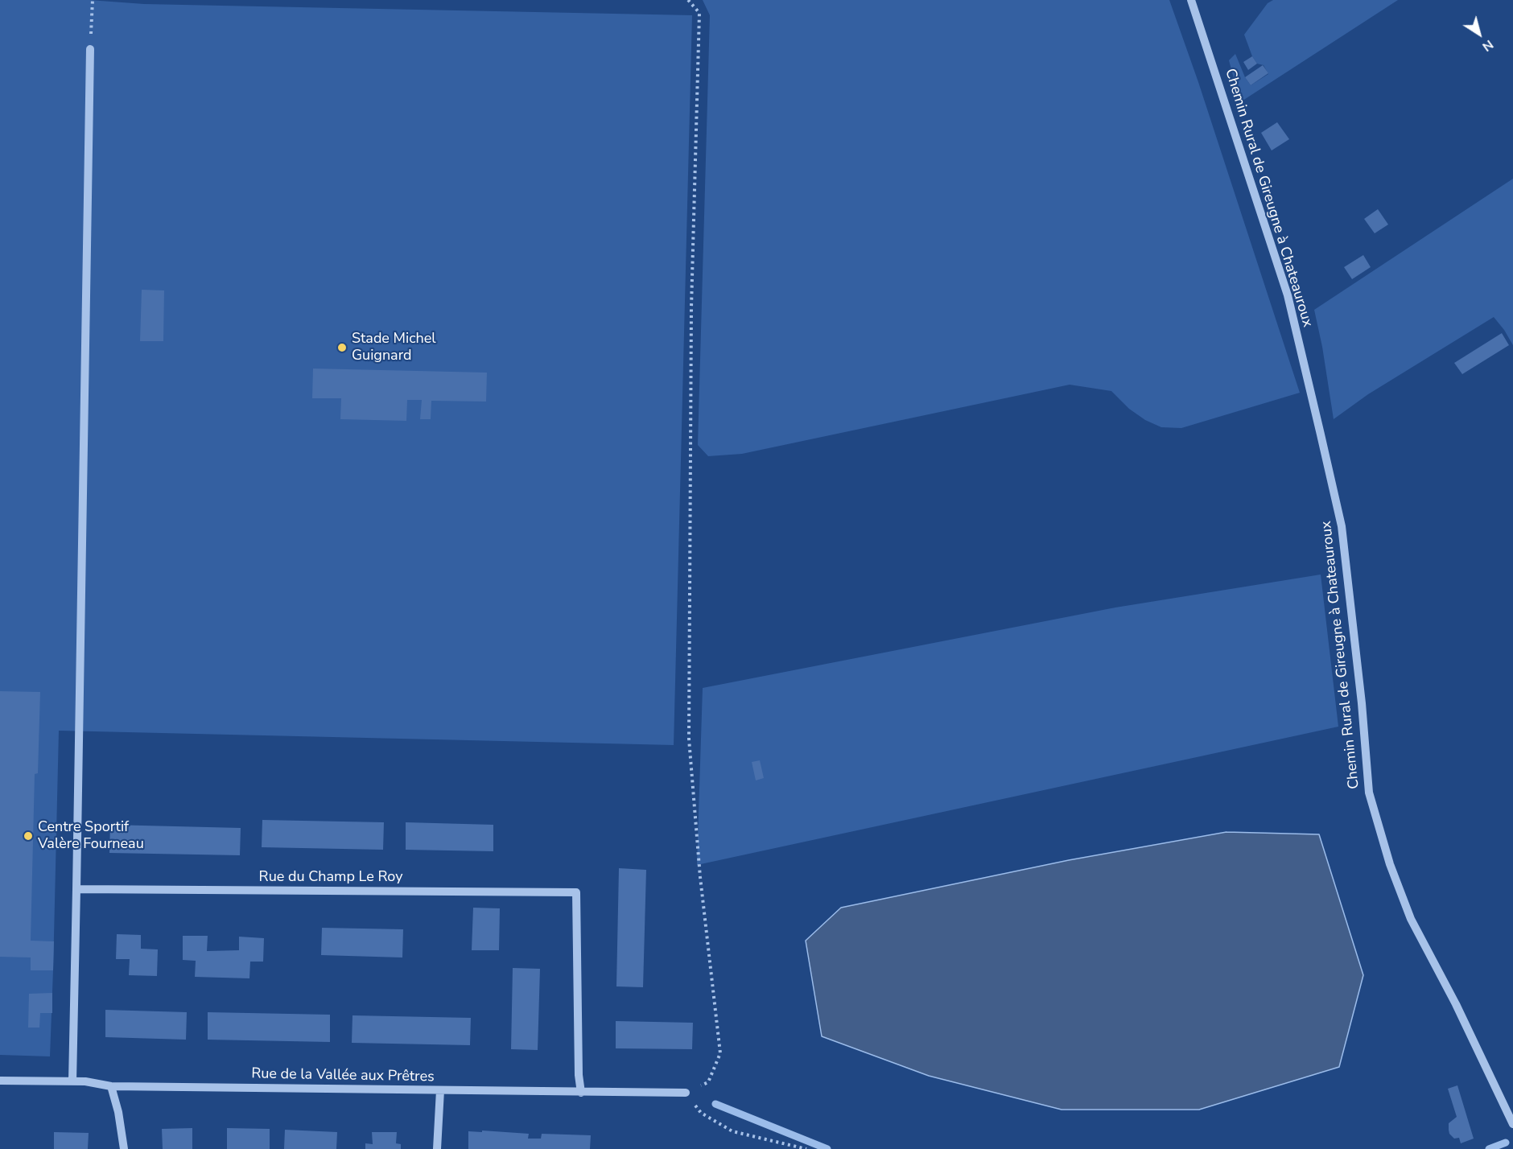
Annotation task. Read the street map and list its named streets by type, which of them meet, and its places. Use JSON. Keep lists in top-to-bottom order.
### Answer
{
  "streets": {
    "street": ["Chemin Rural de Gireugne à Chateauroux", "Rue du Champ Le Roy", "Rue de la Vallée aux Prêtres"]
  },
  "crossings": [
    ["Rue du Champ Le Roy", "Rue de la Vallée aux Prêtres"]
  ],
  "places": ["Stade Michel Guignard", "Centre Sportif Valère Fourneau"],
  "north": "bottom right"
}
